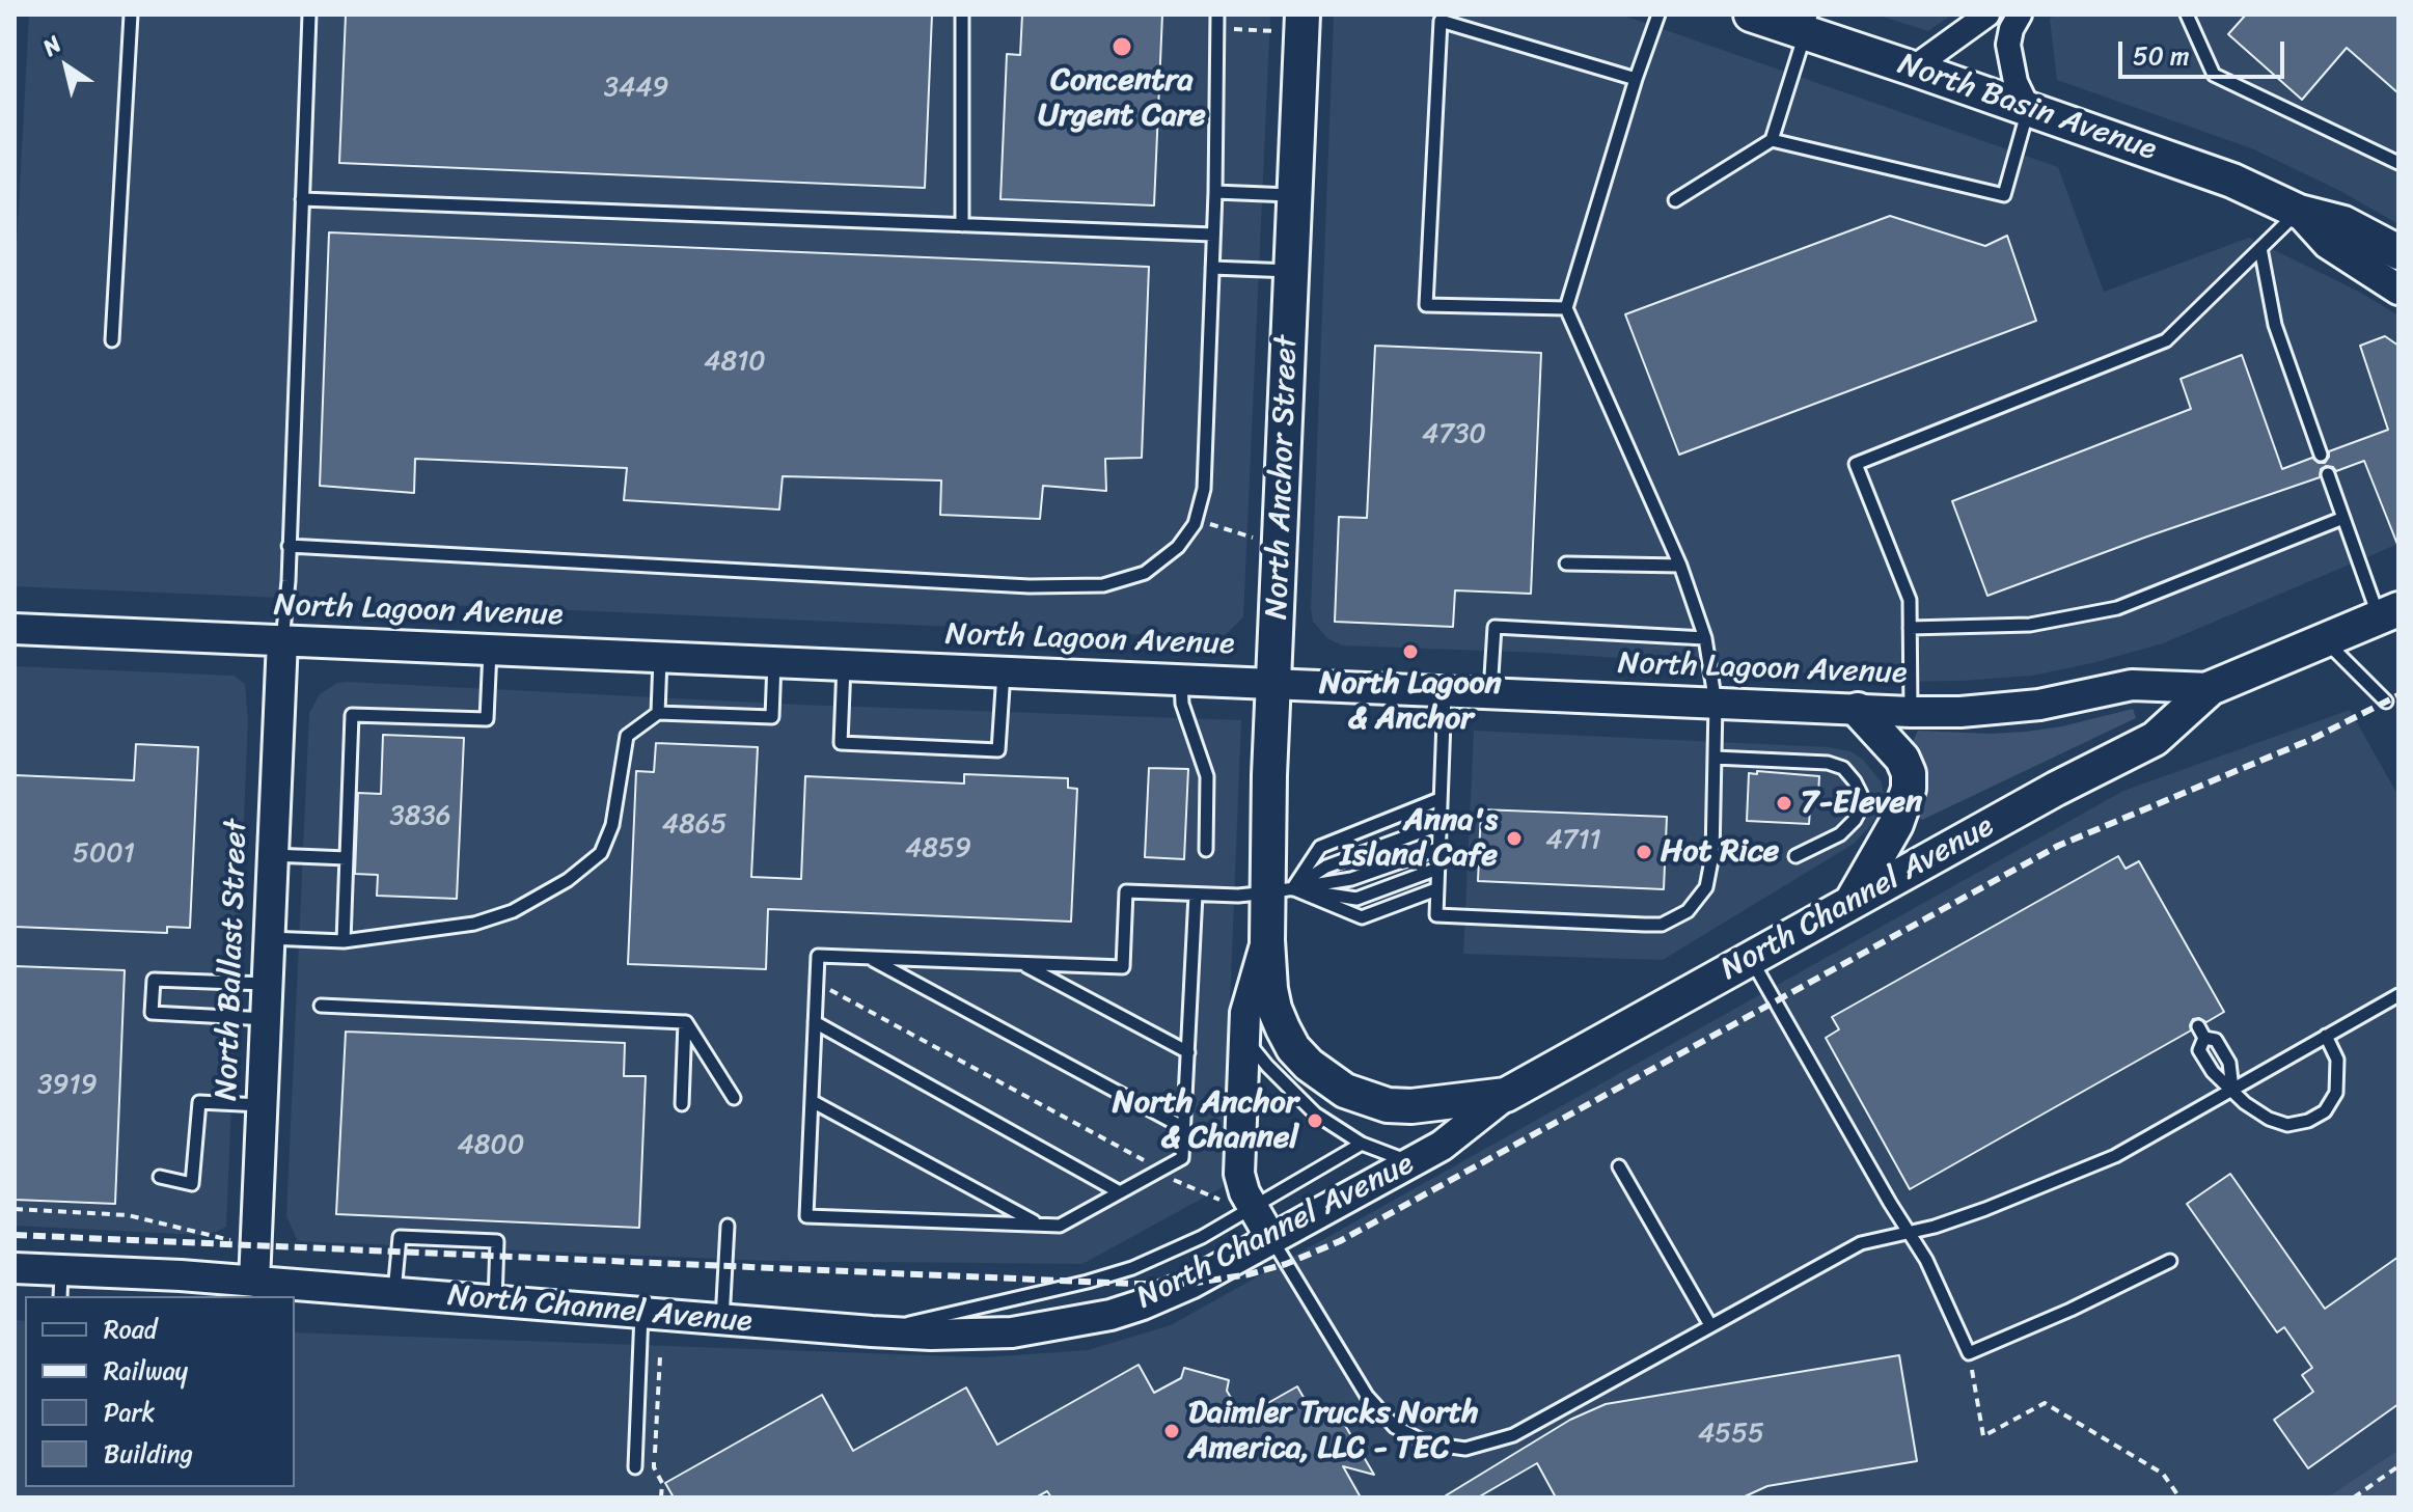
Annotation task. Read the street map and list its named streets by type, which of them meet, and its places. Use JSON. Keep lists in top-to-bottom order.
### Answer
{
  "streets": {
    "main road": ["North Basin Avenue", "North Anchor Street", "North Channel Avenue"],
    "street": ["North Lagoon Avenue", "North Ballast Street"]
  },
  "crossings": [
    ["North Anchor Street", "North Lagoon Avenue"],
    ["North Anchor Street", "North Channel Avenue"],
    ["North Lagoon Avenue", "North Channel Avenue"],
    ["North Lagoon Avenue", "North Ballast Street"],
    ["North Channel Avenue", "North Ballast Street"]
  ],
  "places": [
    "Concentra Urgent Care",
    "North Lagoon & Anchor",
    "7-Eleven",
    "Anna's Island Cafe",
    "Hot Rice",
    "North Anchor & Channel",
    "Daimler Trucks North America, LLC - TEC"
  ],
  "house_numbers": [
    "3449",
    "4810",
    "4730",
    "3836",
    "4865",
    "4711",
    "4859",
    "5001",
    "3919",
    "4800",
    "4555"
  ],
  "legend": [
    "Road",
    "Railway",
    "Park",
    "Building"
  ],
  "scale_bar": "50 m",
  "north": "top left"
}
